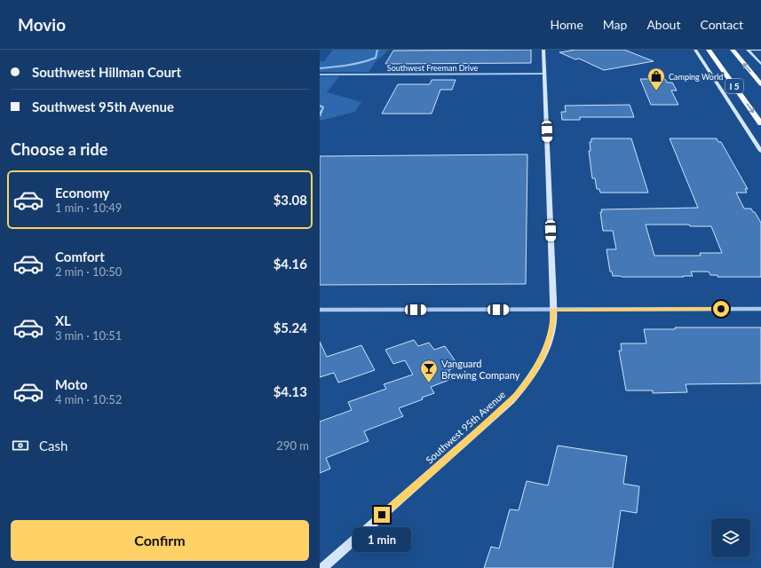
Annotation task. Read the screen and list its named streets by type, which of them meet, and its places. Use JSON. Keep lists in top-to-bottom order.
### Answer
{
  "streets": {
    "highway": ["I 5"],
    "main road": ["Southwest 95th Avenue"],
    "street": ["Southwest Freeman Drive"]
  },
  "crossings": [
    ["Southwest Freeman Drive", "Southwest 95th Avenue"]
  ],
  "places": {
    "shop": ["Camping World"],
    "bar": ["Vanguard Brewing Company"]
  },
  "page": {
    "header": "Movio",
    "nav": [
      "Home",
      "Map",
      "About",
      "Contact"
    ],
    "banner": ["Southwest Hillman Court", "Southwest 95th Avenue"],
    "heading": "Choose a ride",
    "list": [
      {
        "name": "Economy",
        "note": "1 min · 10:49",
        "value": "$3.08"
      },
      {
        "name": "Comfort",
        "note": "2 min · 10:50",
        "value": "$4.16"
      },
      {
        "name": "XL",
        "note": "3 min · 10:51",
        "value": "$5.24"
      },
      {
        "name": "Moto",
        "note": "4 min · 10:52",
        "value": "$4.13"
      }
    ],
    "pay": ["Cash", "290 m"],
    "buttons": "Confirm",
    "bubble": "1 min"
  }
}
